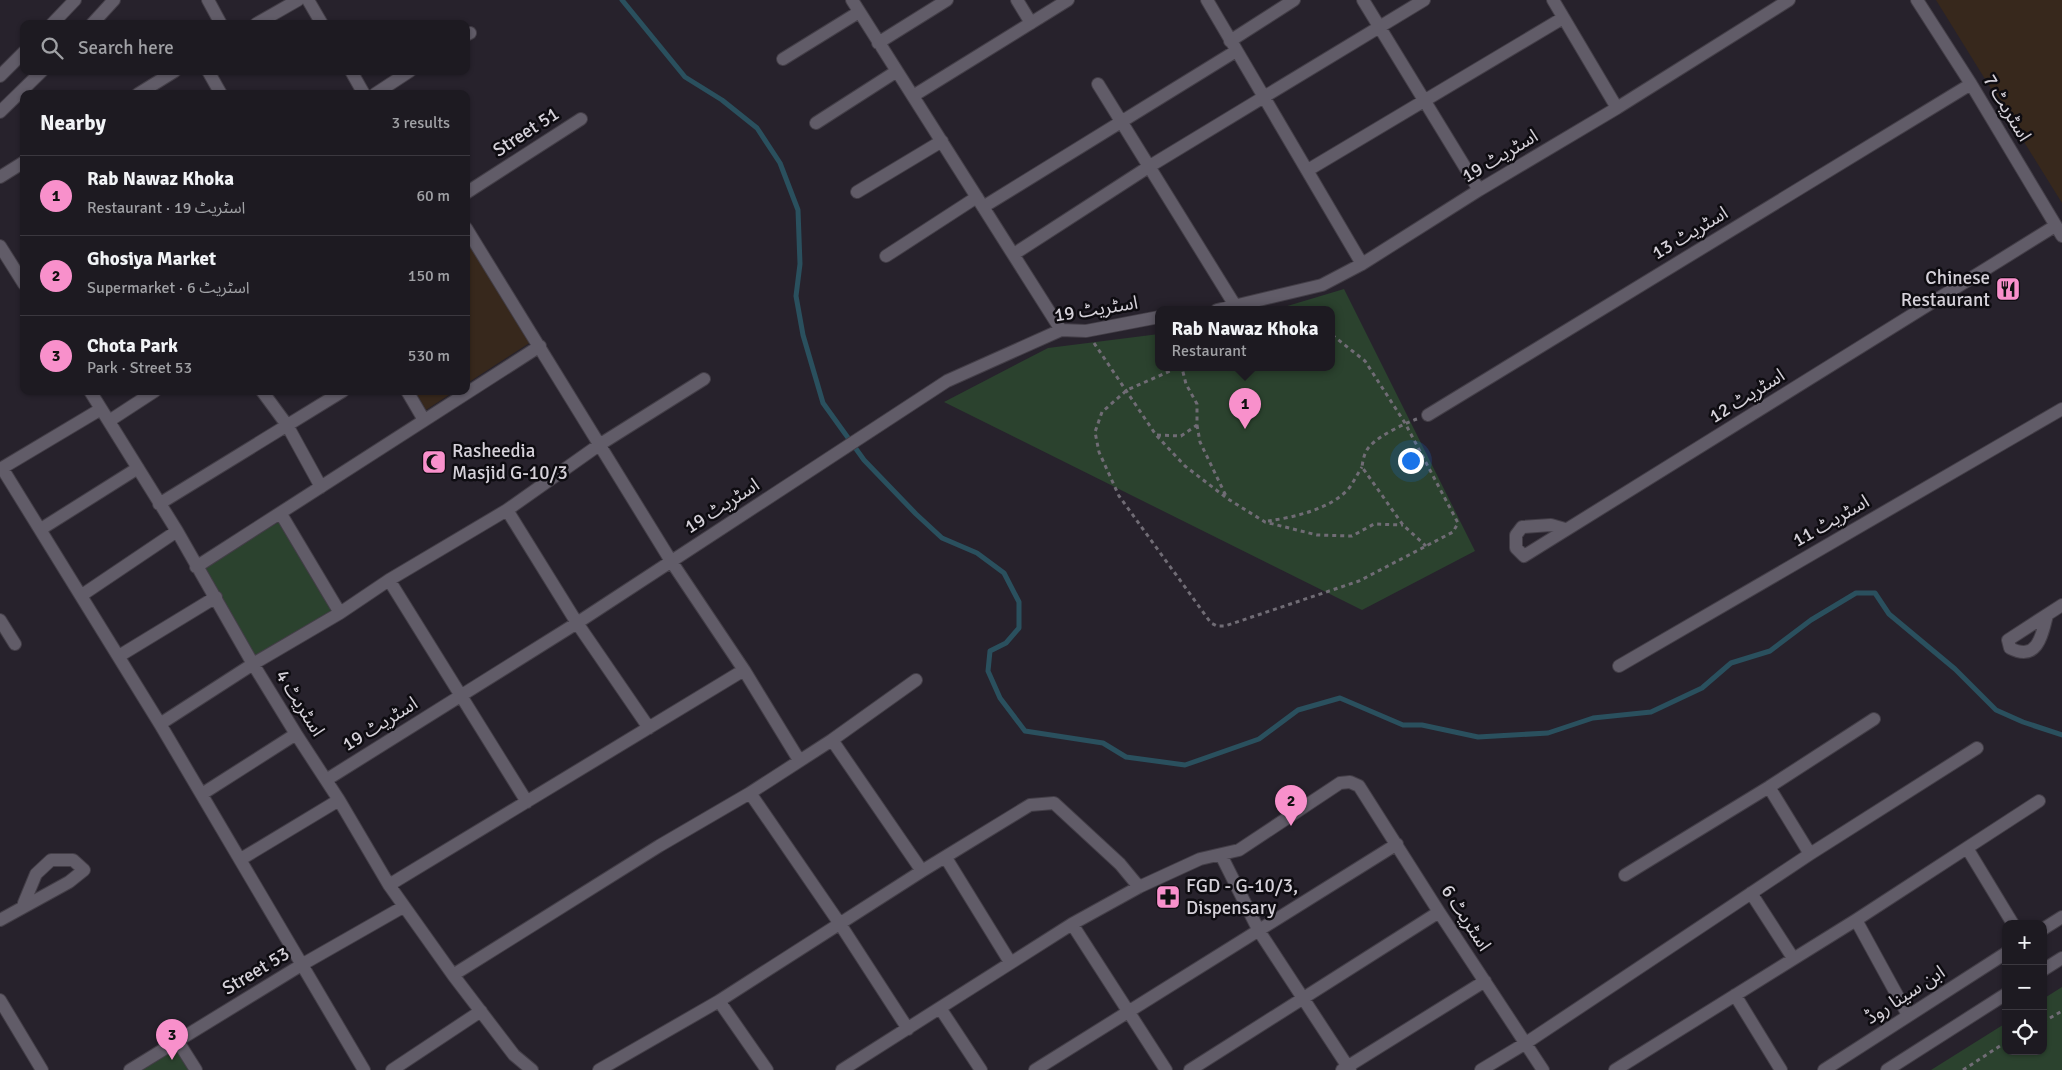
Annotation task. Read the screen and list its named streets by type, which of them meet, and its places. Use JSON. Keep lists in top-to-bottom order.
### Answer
{
  "streets": {
    "street": [
      "اسٹریٹ 7",
      "Street 51",
      "اسٹریٹ 19",
      "اسٹریٹ 13",
      "اسٹریٹ 12",
      "اسٹریٹ 11",
      "اسٹریٹ 4",
      "اسٹریٹ 6",
      "Street 53",
      "ابن سینا روڈ"
    ]
  },
  "crossings": [
    ["اسٹریٹ 7", "اسٹریٹ 13"],
    ["اسٹریٹ 7", "اسٹریٹ 12"],
    ["اسٹریٹ 19", "اسٹریٹ 4"],
    ["اسٹریٹ 4", "Street 53"]
  ],
  "places": {
    "restaurant": ["Chinese Restaurant"],
    "mosque": ["Rasheedia Masjid G-10/3"],
    "pharmacy": ["FGD - G-10/3, Dispensary"]
  },
  "page": {
    "search": "Search here",
    "heading": ["Nearby", "3 results"],
    "list": [
      {
        "mark": "1",
        "name": "Rab Nawaz Khoka",
        "note": "Restaurant · اسٹریٹ 19",
        "value": "60 m"
      },
      {
        "mark": "2",
        "name": "Ghosiya Market",
        "note": "Supermarket · اسٹریٹ 6",
        "value": "150 m"
      },
      {
        "mark": "3",
        "name": "Chota Park",
        "note": "Park · Street 53",
        "value": "530 m"
      }
    ],
    "popup": ["Rab Nawaz Khoka", "Restaurant"],
    "pins": ["1", "2", "3"],
    "map_buttons": ["+", "−"]
  }
}
